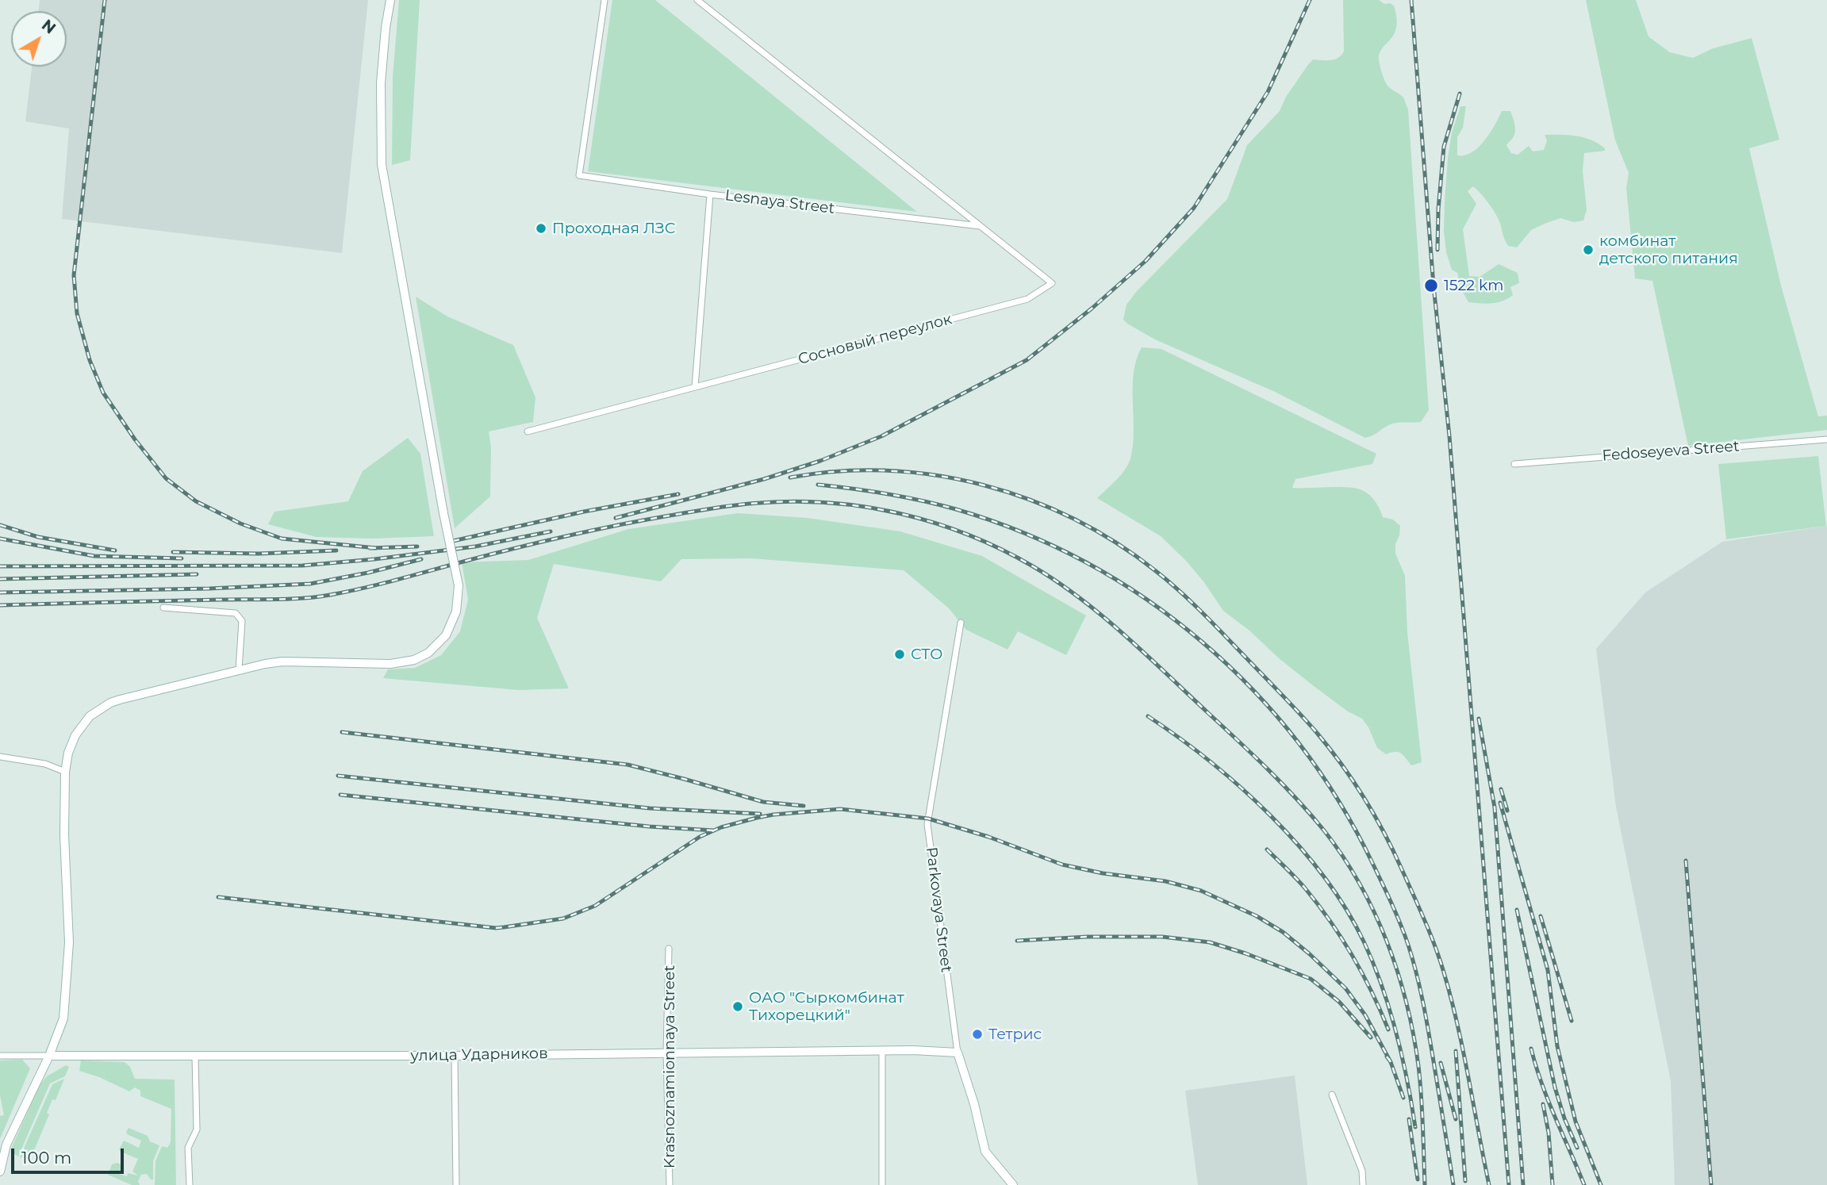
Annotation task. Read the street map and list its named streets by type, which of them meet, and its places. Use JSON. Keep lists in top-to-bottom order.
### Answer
{
  "streets": {
    "main road": ["Parkovaya Street", "улица Ударников"],
    "street": [
      "Lesnaya Street",
      "Сосновый переулок",
      "Fedoseyeva Street",
      "Krasnoznamionnaya Street"
    ]
  },
  "crossings": [
    ["Lesnaya Street", "Сосновый переулок"],
    ["Parkovaya Street", "улица Ударников"],
    ["улица Ударников", "Krasnoznamionnaya Street"]
  ],
  "places": [
    "Проходная ЛЗС",
    "комбинат детского питания",
    "1522 km",
    "СТО",
    "ОАО \"Сыркомбинат Тихорецкий\"",
    "Тетрис"
  ],
  "scale_bar": "100 m",
  "north": "top right"
}
